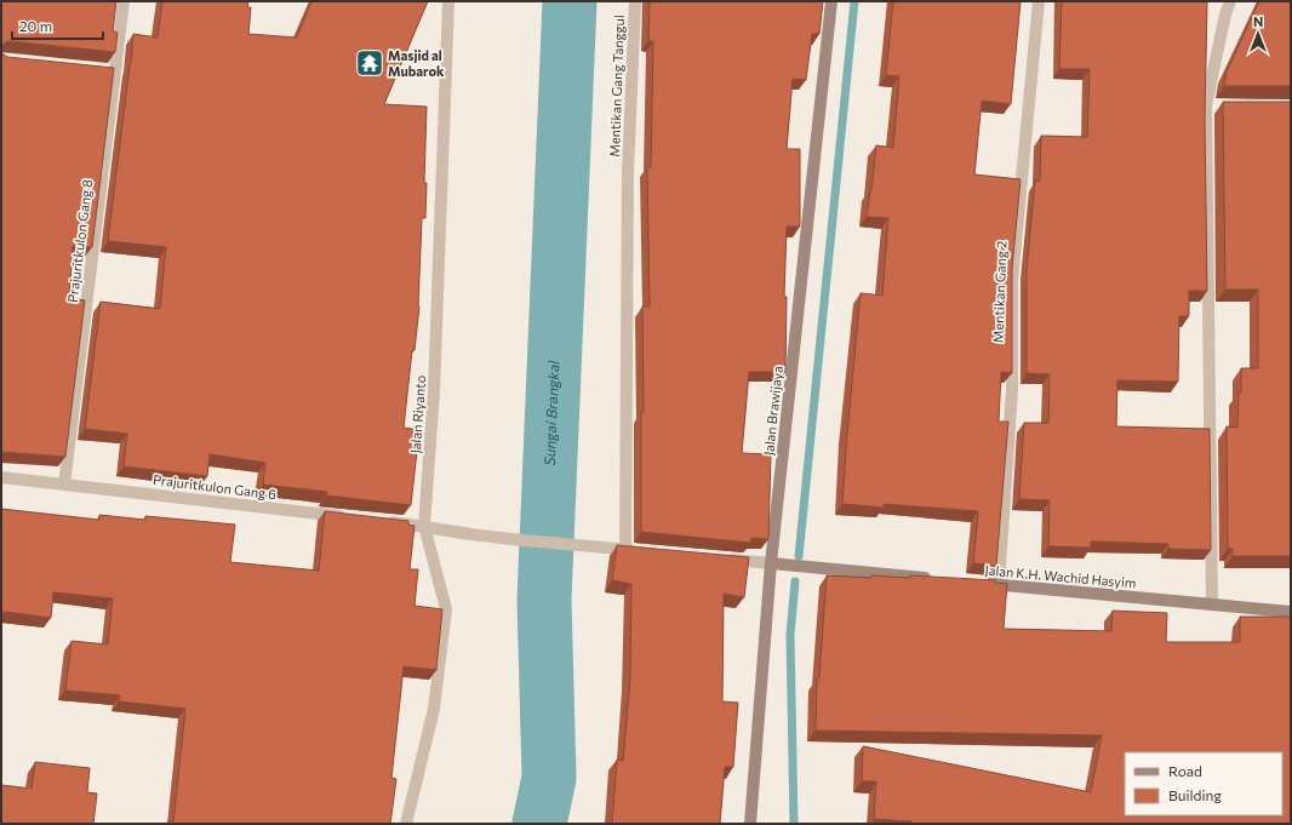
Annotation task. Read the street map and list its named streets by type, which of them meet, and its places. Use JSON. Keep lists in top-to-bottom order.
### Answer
{
  "streets": {
    "main road": ["Jalan Brawijaya", "Jalan K.H. Wachid Hasyim"],
    "street": [
      "Mentikan Gang Tanggul",
      "Prajuritkulon Gang 8",
      "Mentikan Gang 2",
      "Jalan Riyanto",
      "Prajuritkulon Gang 6"
    ]
  },
  "crossings": [
    ["Prajuritkulon Gang 8", "Prajuritkulon Gang 6"],
    ["Mentikan Gang 2", "Jalan K.H. Wachid Hasyim"]
  ],
  "water": ["Sungai Brangkal"],
  "places": {
    "temple": ["Masjid al Mubarok"]
  },
  "legend": ["Road", "Building"],
  "scale_bar": "20 m",
  "north": "top"
}
